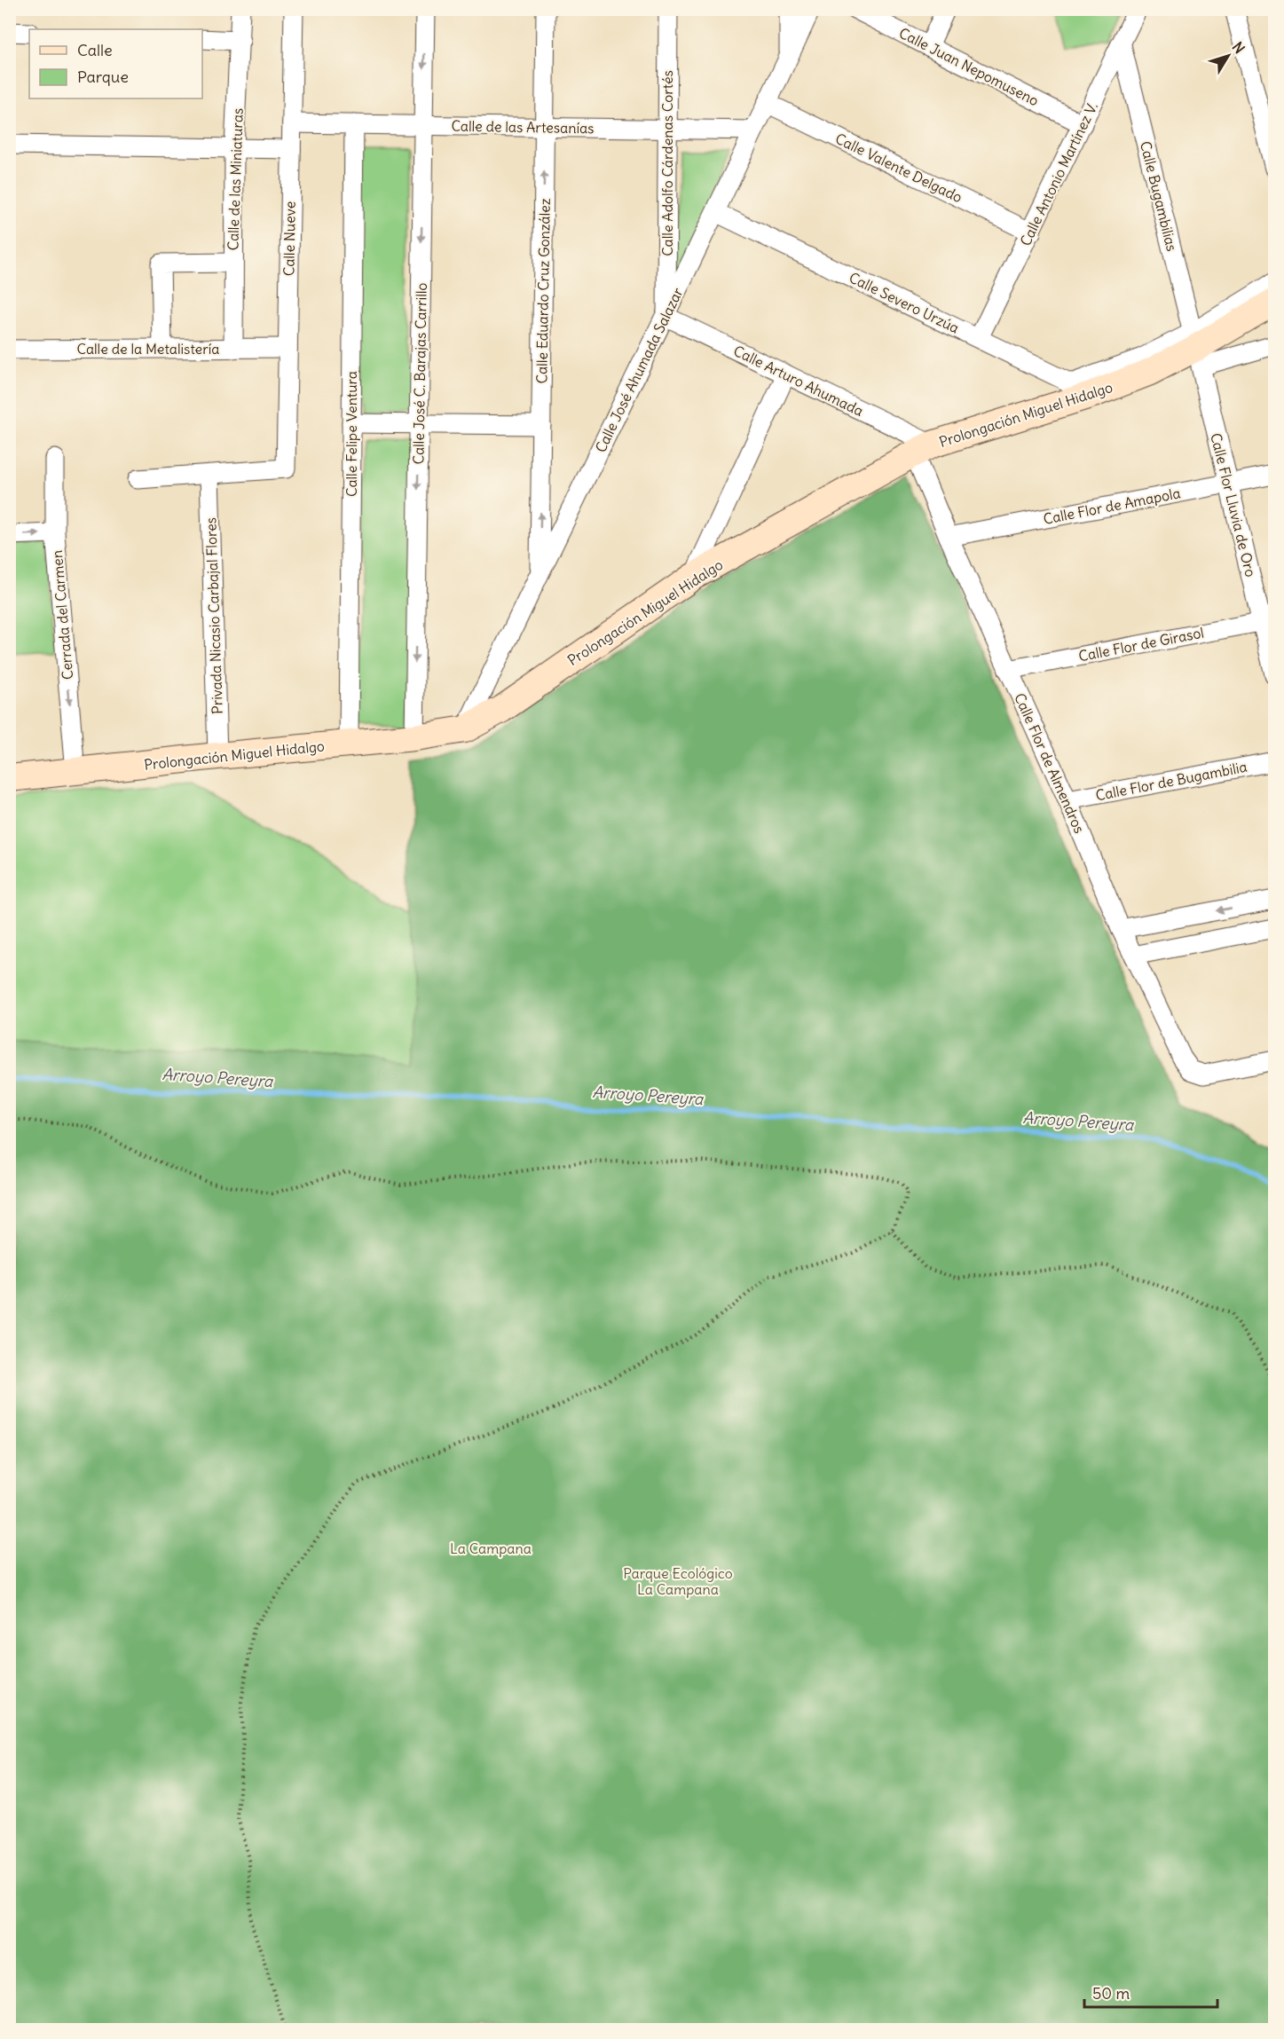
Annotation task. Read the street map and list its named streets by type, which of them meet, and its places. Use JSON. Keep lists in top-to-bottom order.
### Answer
{
  "streets": {
    "main road": ["Prolongación Miguel Hidalgo"],
    "street": [
      "Calle Juan Nepomuseno",
      "Calle de las Artesanías",
      "Calle Adolfo Cárdenas Cortés",
      "Calle Valente Delgado",
      "Calle Antonio Martínez V.",
      "Calle de las Miniaturas",
      "Calle Bugambilias",
      "Calle Nueve",
      "Calle Eduardo Cruz González",
      "Calle Severo Urzúa",
      "Calle de la Metalistería",
      "Calle José Ahumada Salazar",
      "Calle José C. Barajas Carrillo",
      "Calle Arturo Ahumada",
      "Calle Felipe Ventura",
      "Calle Flor Lluvia de Oro",
      "Calle Flor de Amapola",
      "Cerrada del Carmen",
      "Privada Nicasio Carbajal Flores",
      "Calle Flor de Girasol",
      "Calle Flor de Almendros",
      "Calle Flor de Bugambilia"
    ]
  },
  "crossings": [
    ["Calle Juan Nepomuseno", "Calle Antonio Martínez V."],
    ["Calle de las Artesanías", "Calle Adolfo Cárdenas Cortés"],
    ["Calle de las Artesanías", "Calle Nueve"],
    ["Calle de las Artesanías", "Calle Eduardo Cruz González"],
    ["Calle de las Artesanías", "Calle José Ahumada Salazar"],
    ["Calle de las Artesanías", "Calle José C. Barajas Carrillo"],
    ["Calle de las Artesanías", "Calle Felipe Ventura"],
    ["Calle Adolfo Cárdenas Cortés", "Calle José Ahumada Salazar"],
    ["Calle Adolfo Cárdenas Cortés", "Calle Arturo Ahumada"],
    ["Calle Valente Delgado", "Calle Antonio Martínez V."],
    ["Calle Valente Delgado", "Calle José Ahumada Salazar"],
    ["Calle Antonio Martínez V.", "Calle Bugambilias"],
    ["Calle Antonio Martínez V.", "Calle Severo Urzúa"],
    ["Calle de las Miniaturas", "Calle de la Metalistería"],
    ["Calle Bugambilias", "Prolongación Miguel Hidalgo"],
    ["Calle Bugambilias", "Calle Flor Lluvia de Oro"],
    ["Calle Nueve", "Calle de la Metalistería"],
    ["Calle Nueve", "Privada Nicasio Carbajal Flores"],
    ["Calle Eduardo Cruz González", "Calle José Ahumada Salazar"],
    ["Calle Severo Urzúa", "Calle José Ahumada Salazar"],
    ["Calle Severo Urzúa", "Prolongación Miguel Hidalgo"],
    ["Calle José Ahumada Salazar", "Calle Arturo Ahumada"],
    ["Calle José Ahumada Salazar", "Prolongación Miguel Hidalgo"],
    ["Calle José C. Barajas Carrillo", "Prolongación Miguel Hidalgo"],
    ["Calle Arturo Ahumada", "Prolongación Miguel Hidalgo"],
    ["Calle Arturo Ahumada", "Calle Flor de Almendros"],
    ["Prolongación Miguel Hidalgo", "Calle Felipe Ventura"],
    ["Prolongación Miguel Hidalgo", "Calle Flor Lluvia de Oro"],
    ["Prolongación Miguel Hidalgo", "Cerrada del Carmen"],
    ["Prolongación Miguel Hidalgo", "Privada Nicasio Carbajal Flores"],
    ["Prolongación Miguel Hidalgo", "Calle Flor de Almendros"],
    ["Calle Flor Lluvia de Oro", "Calle Flor de Amapola"],
    ["Calle Flor Lluvia de Oro", "Calle Flor de Girasol"],
    ["Calle Flor de Amapola", "Calle Flor de Almendros"],
    ["Calle Flor de Girasol", "Calle Flor de Almendros"],
    ["Calle Flor de Almendros", "Calle Flor de Bugambilia"]
  ],
  "one_way": ["Calle Eduardo Cruz González", "Calle José C. Barajas Carrillo", "Cerrada del Carmen"],
  "water": ["Arroyo Pereyra"],
  "parks": ["La Campana", "Parque Ecológico La Campana"],
  "legend": ["Calle", "Parque"],
  "scale_bar": "50 m",
  "north": "top right"
}
